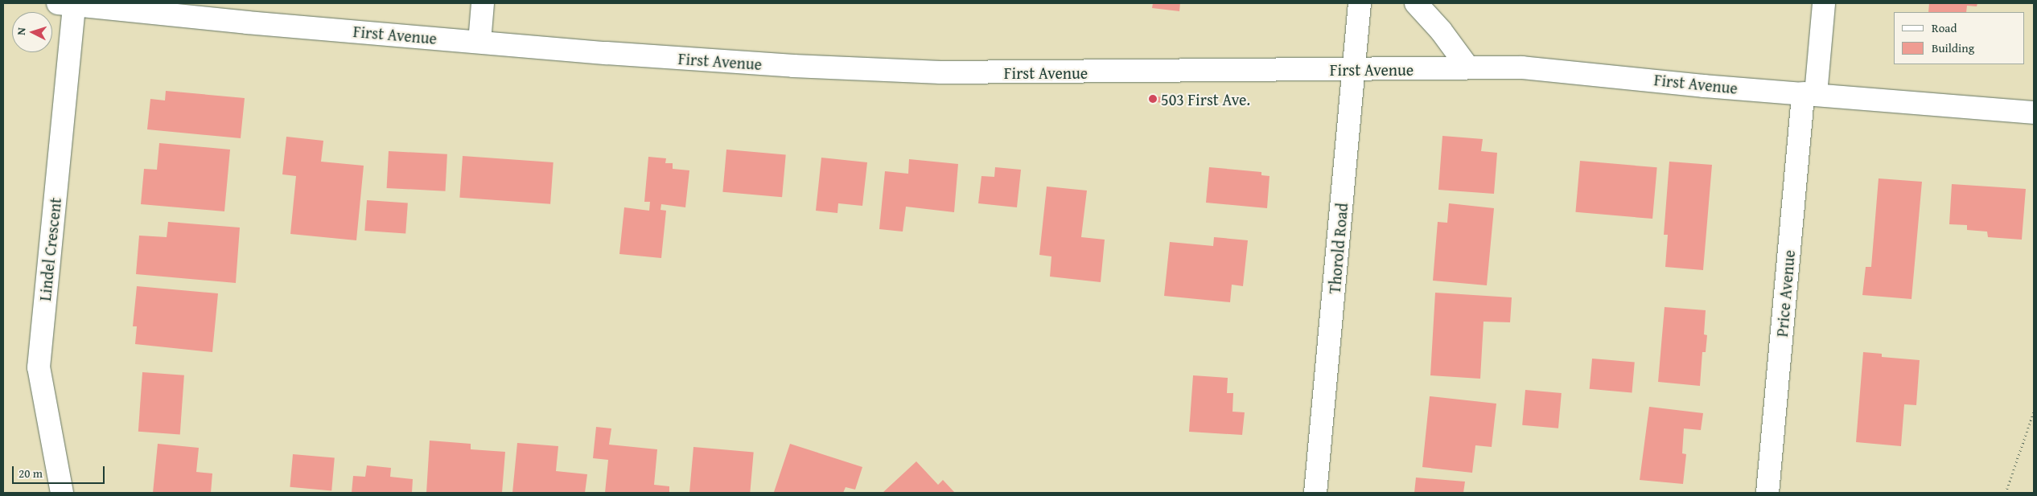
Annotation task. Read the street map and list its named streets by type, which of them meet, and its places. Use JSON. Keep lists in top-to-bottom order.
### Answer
{
  "streets": {
    "street": [
      "First Avenue",
      "Thorold Road",
      "Lindel Crescent",
      "Price Avenue"
    ]
  },
  "crossings": [
    ["First Avenue", "Thorold Road"],
    ["First Avenue", "Lindel Crescent"],
    ["First Avenue", "Price Avenue"]
  ],
  "places": ["503 First Ave."],
  "legend": ["Road", "Building"],
  "scale_bar": "20 m",
  "north": "left"
}
